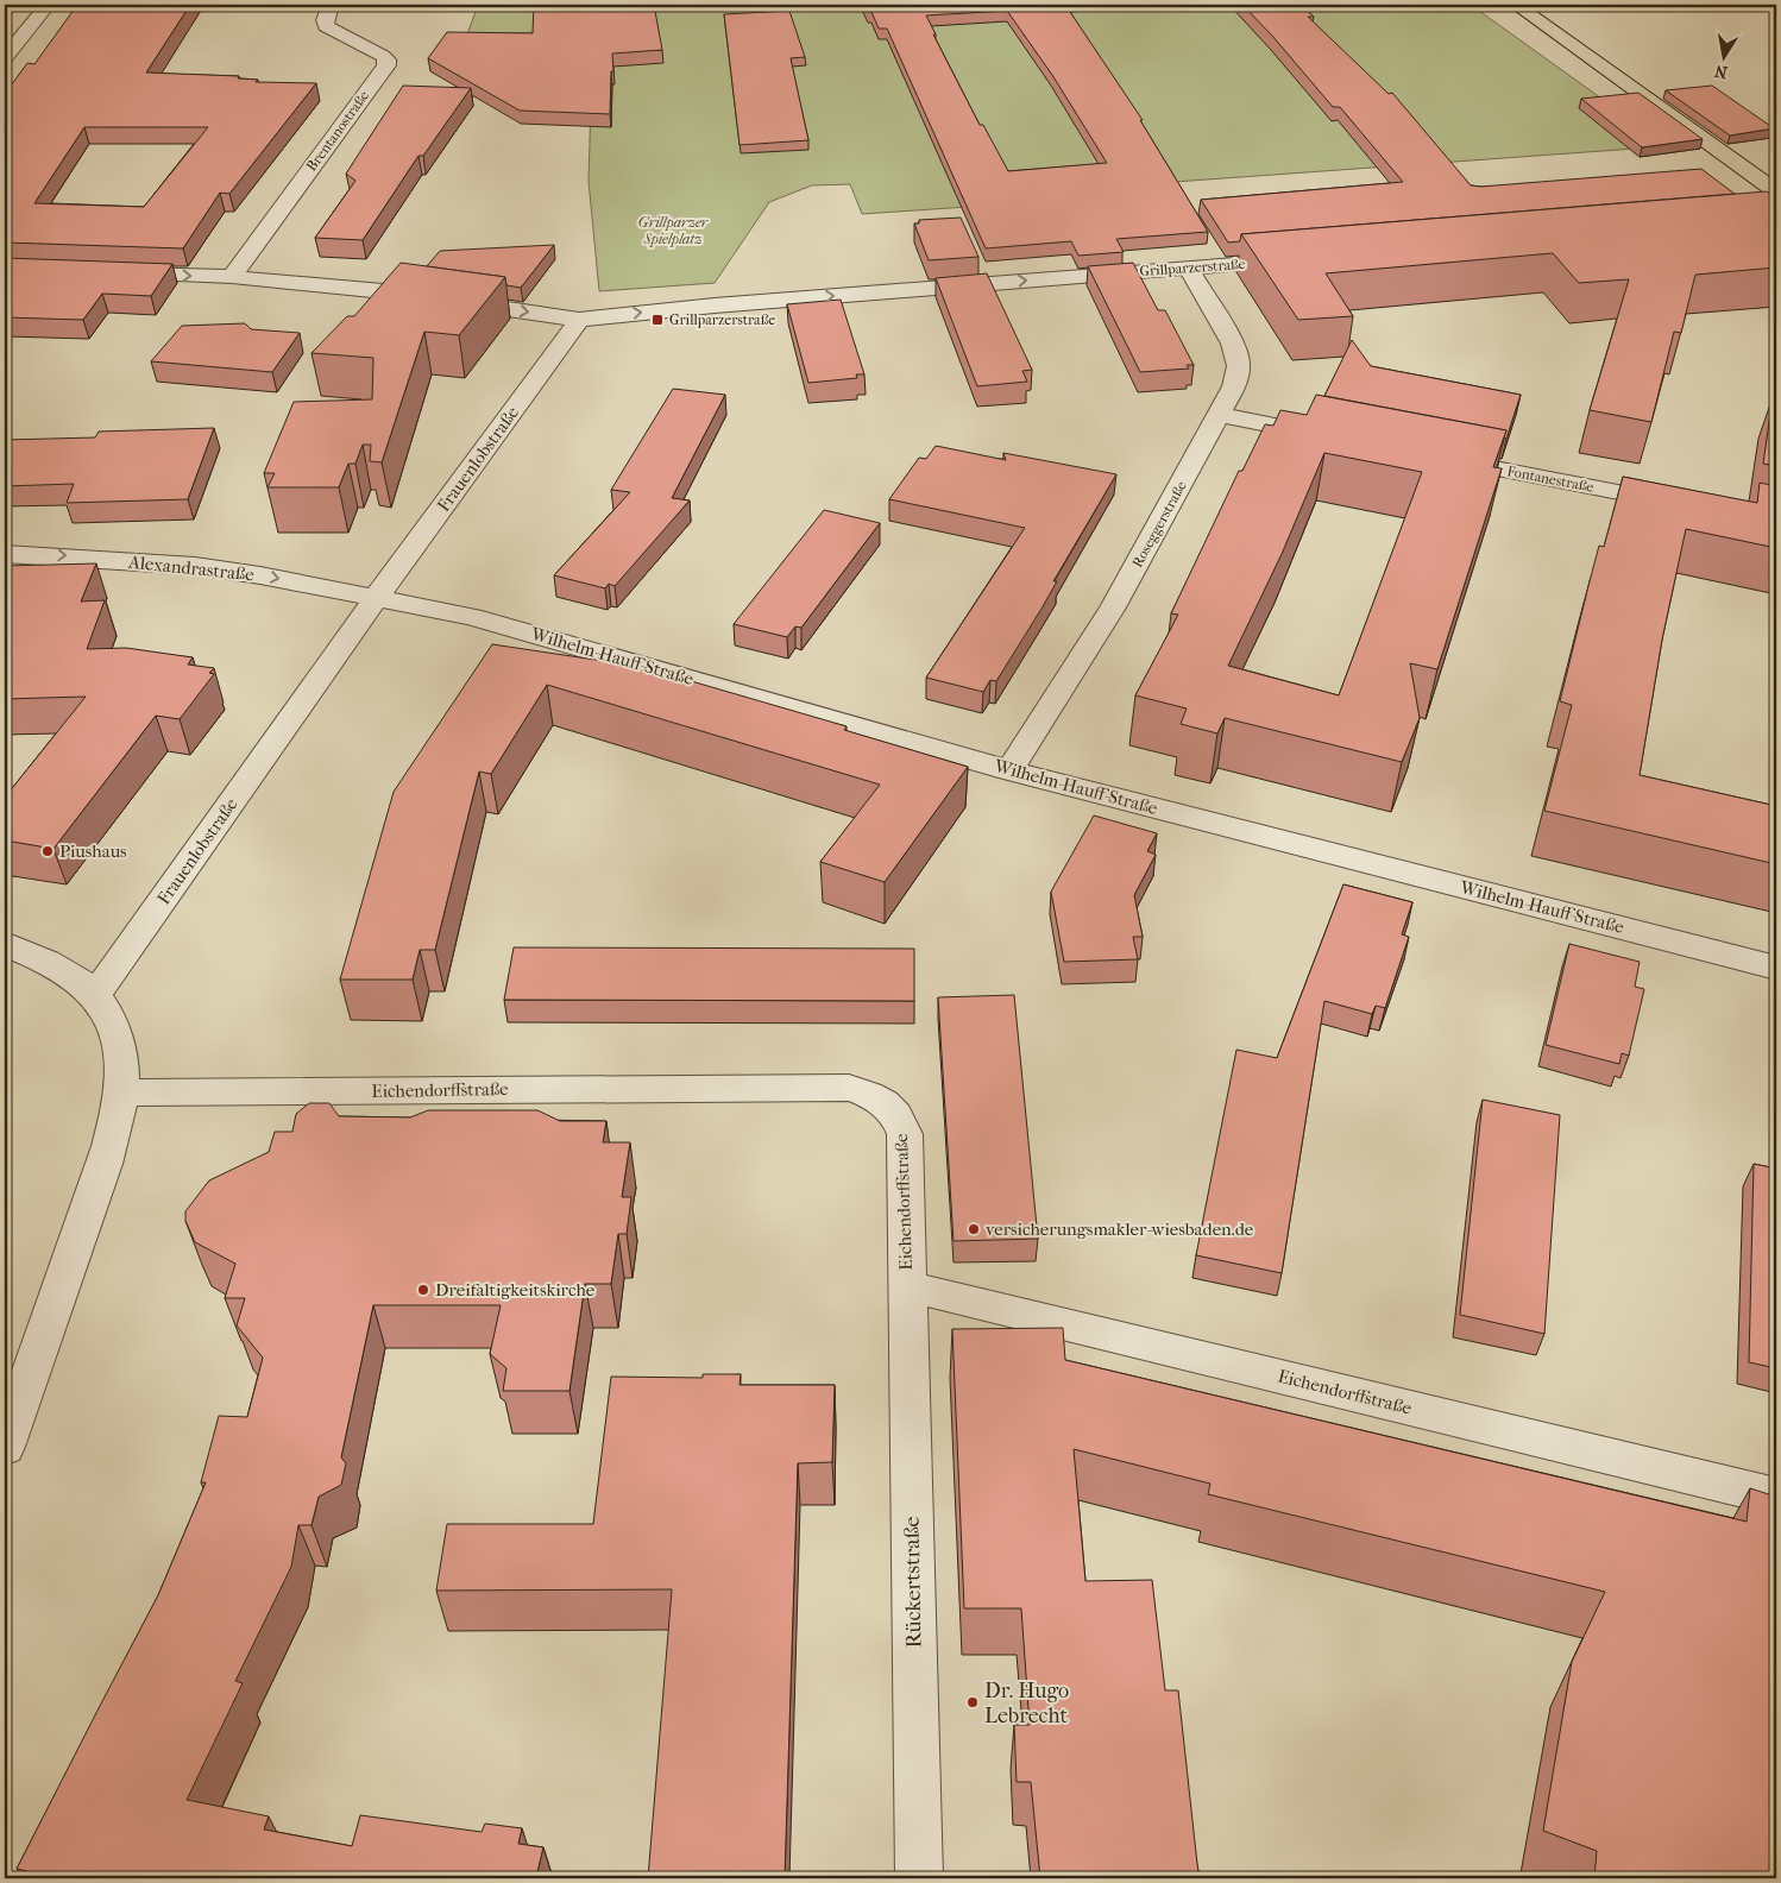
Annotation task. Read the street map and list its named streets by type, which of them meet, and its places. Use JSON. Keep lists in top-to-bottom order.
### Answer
{
  "streets": {
    "street": [
      "Brentanostraße",
      "Grillparzerstraße",
      "Frauenlobstraße",
      "Fontanestraße",
      "Roseggerstraße",
      "Alexandrastraße",
      "Wilhelm-Hauff-Straße",
      "Eichendorffstraße",
      "Rückertstraße"
    ]
  },
  "crossings": [
    ["Brentanostraße", "Grillparzerstraße"],
    ["Grillparzerstraße", "Frauenlobstraße"],
    ["Grillparzerstraße", "Roseggerstraße"],
    ["Frauenlobstraße", "Alexandrastraße"],
    ["Frauenlobstraße", "Wilhelm-Hauff-Straße"],
    ["Roseggerstraße", "Wilhelm-Hauff-Straße"],
    ["Alexandrastraße", "Wilhelm-Hauff-Straße"],
    ["Eichendorffstraße", "Rückertstraße"]
  ],
  "one_way": ["Grillparzerstraße", "Alexandrastraße"],
  "parks": ["Grillparzer Spielplatz"],
  "places": {
    "transit": ["Grillparzerstraße"],
    "other": [
      "Piushaus",
      "versicherungsmakler-wiesbaden.de",
      "Dreifaltigkeitskirche",
      "Dr. Hugo Lebrecht"
    ]
  },
  "north": "bottom"
}
